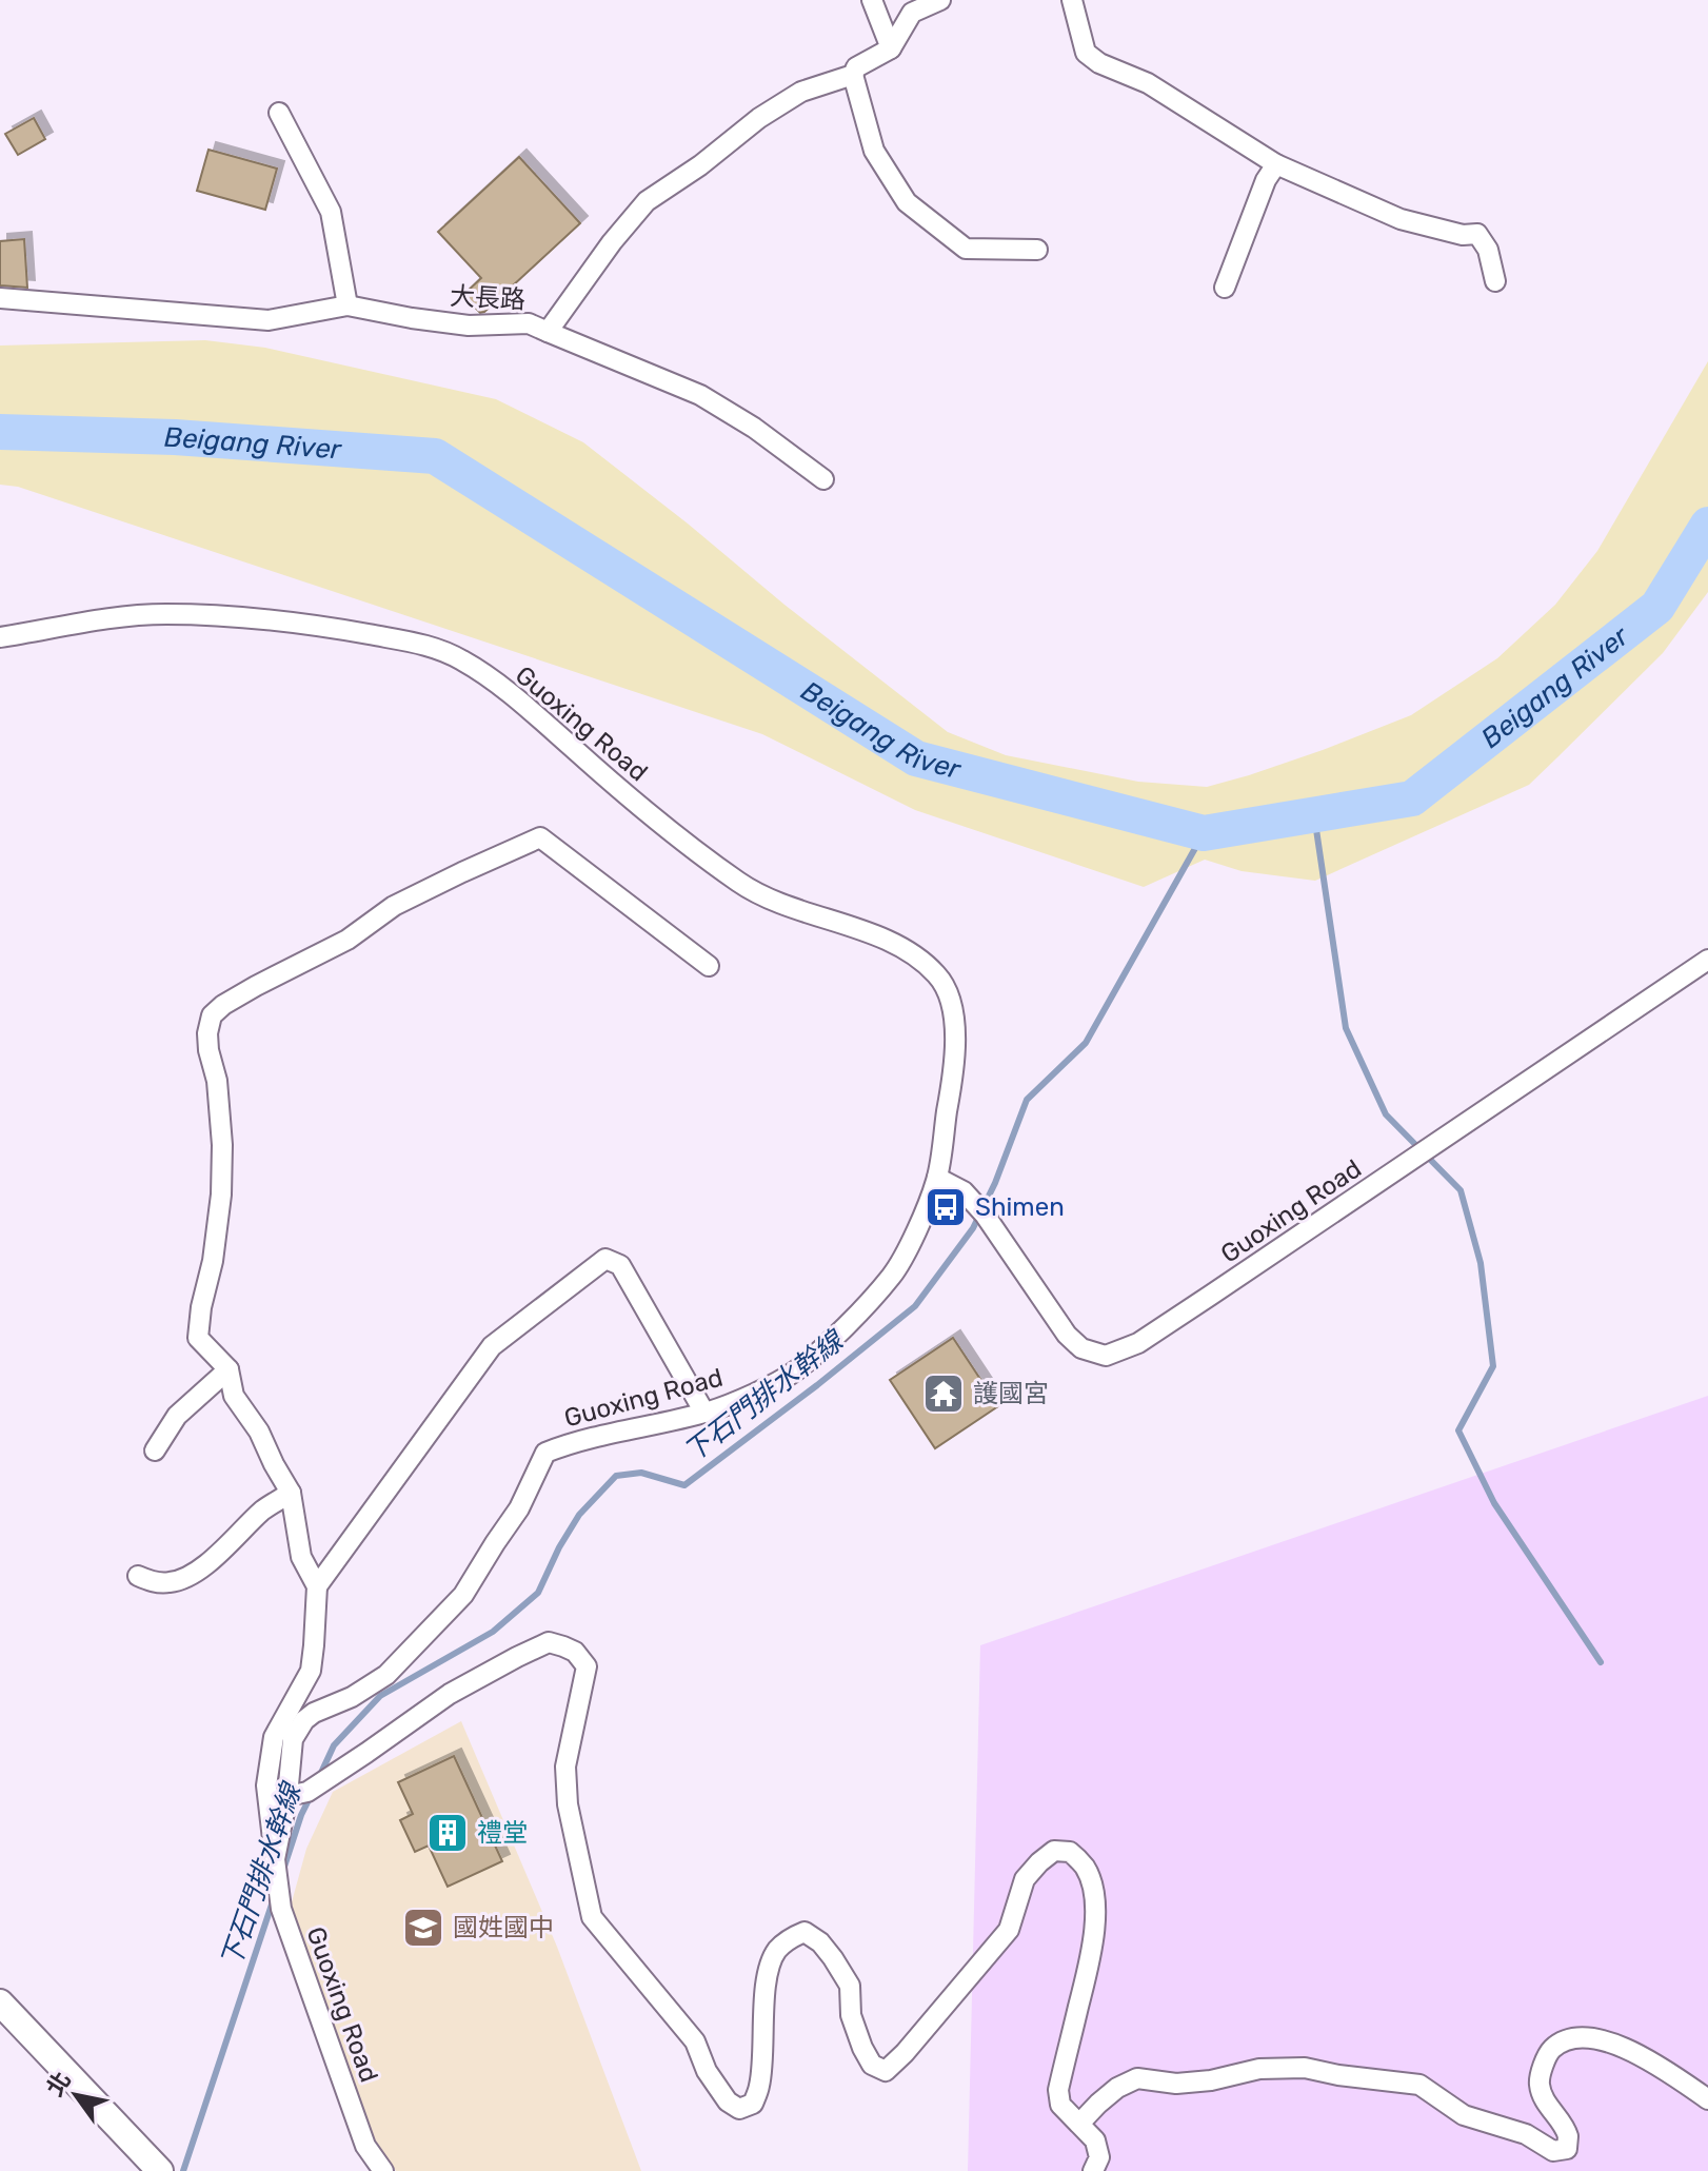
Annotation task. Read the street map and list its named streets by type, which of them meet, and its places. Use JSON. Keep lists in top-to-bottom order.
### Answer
{
  "streets": {
    "street": ["大長路", "Guoxing Road"]
  },
  "water": ["Beigang River", "下石門排水幹線"],
  "places": {
    "bus stop": ["Shimen"],
    "temple": ["護國宮"],
    "building": ["禮堂"],
    "school or university": ["國姓國中"]
  },
  "north": "top left"
}
